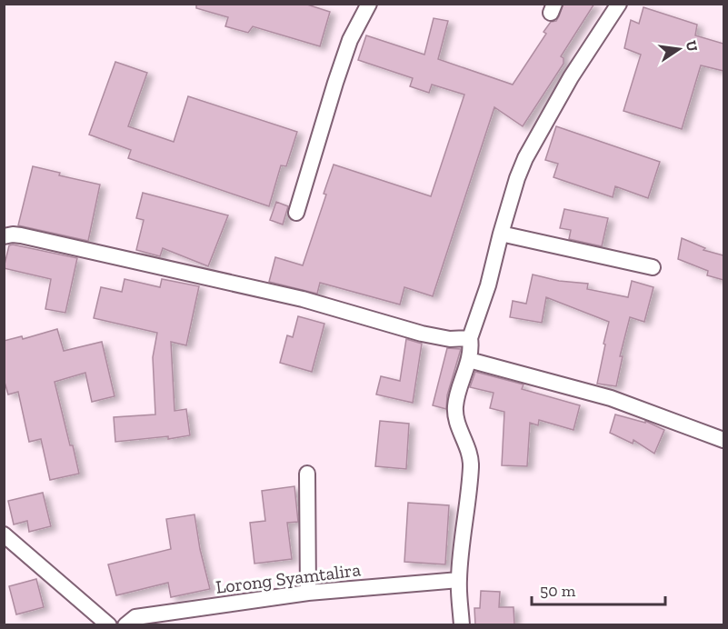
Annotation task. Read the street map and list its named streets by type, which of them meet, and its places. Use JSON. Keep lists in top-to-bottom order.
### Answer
{
  "streets": {
    "street": ["Lorong Syamtalira"]
  },
  "scale_bar": "50 m",
  "north": "right"
}
